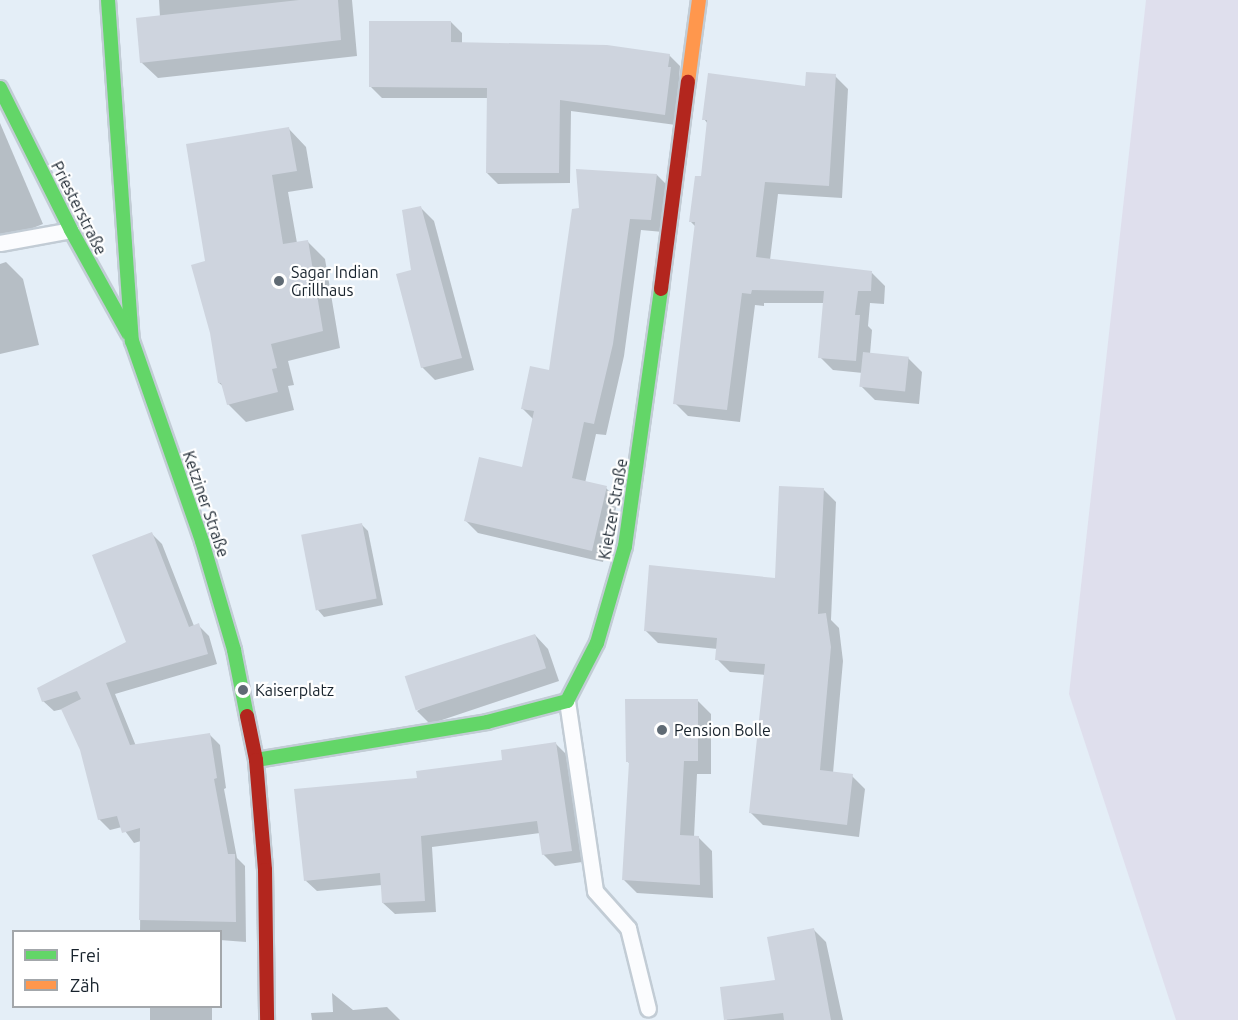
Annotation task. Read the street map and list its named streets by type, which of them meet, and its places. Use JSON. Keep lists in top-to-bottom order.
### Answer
{
  "streets": {
    "street": ["Priesterstraße", "Ketziner Straße", "Kietzer Straße"]
  },
  "crossings": [
    ["Priesterstraße", "Ketziner Straße"]
  ],
  "places": ["Sagar Indian Grillhaus", "Kaiserplatz", "Pension Bolle"],
  "legend": ["Frei", "Zäh"]
}
